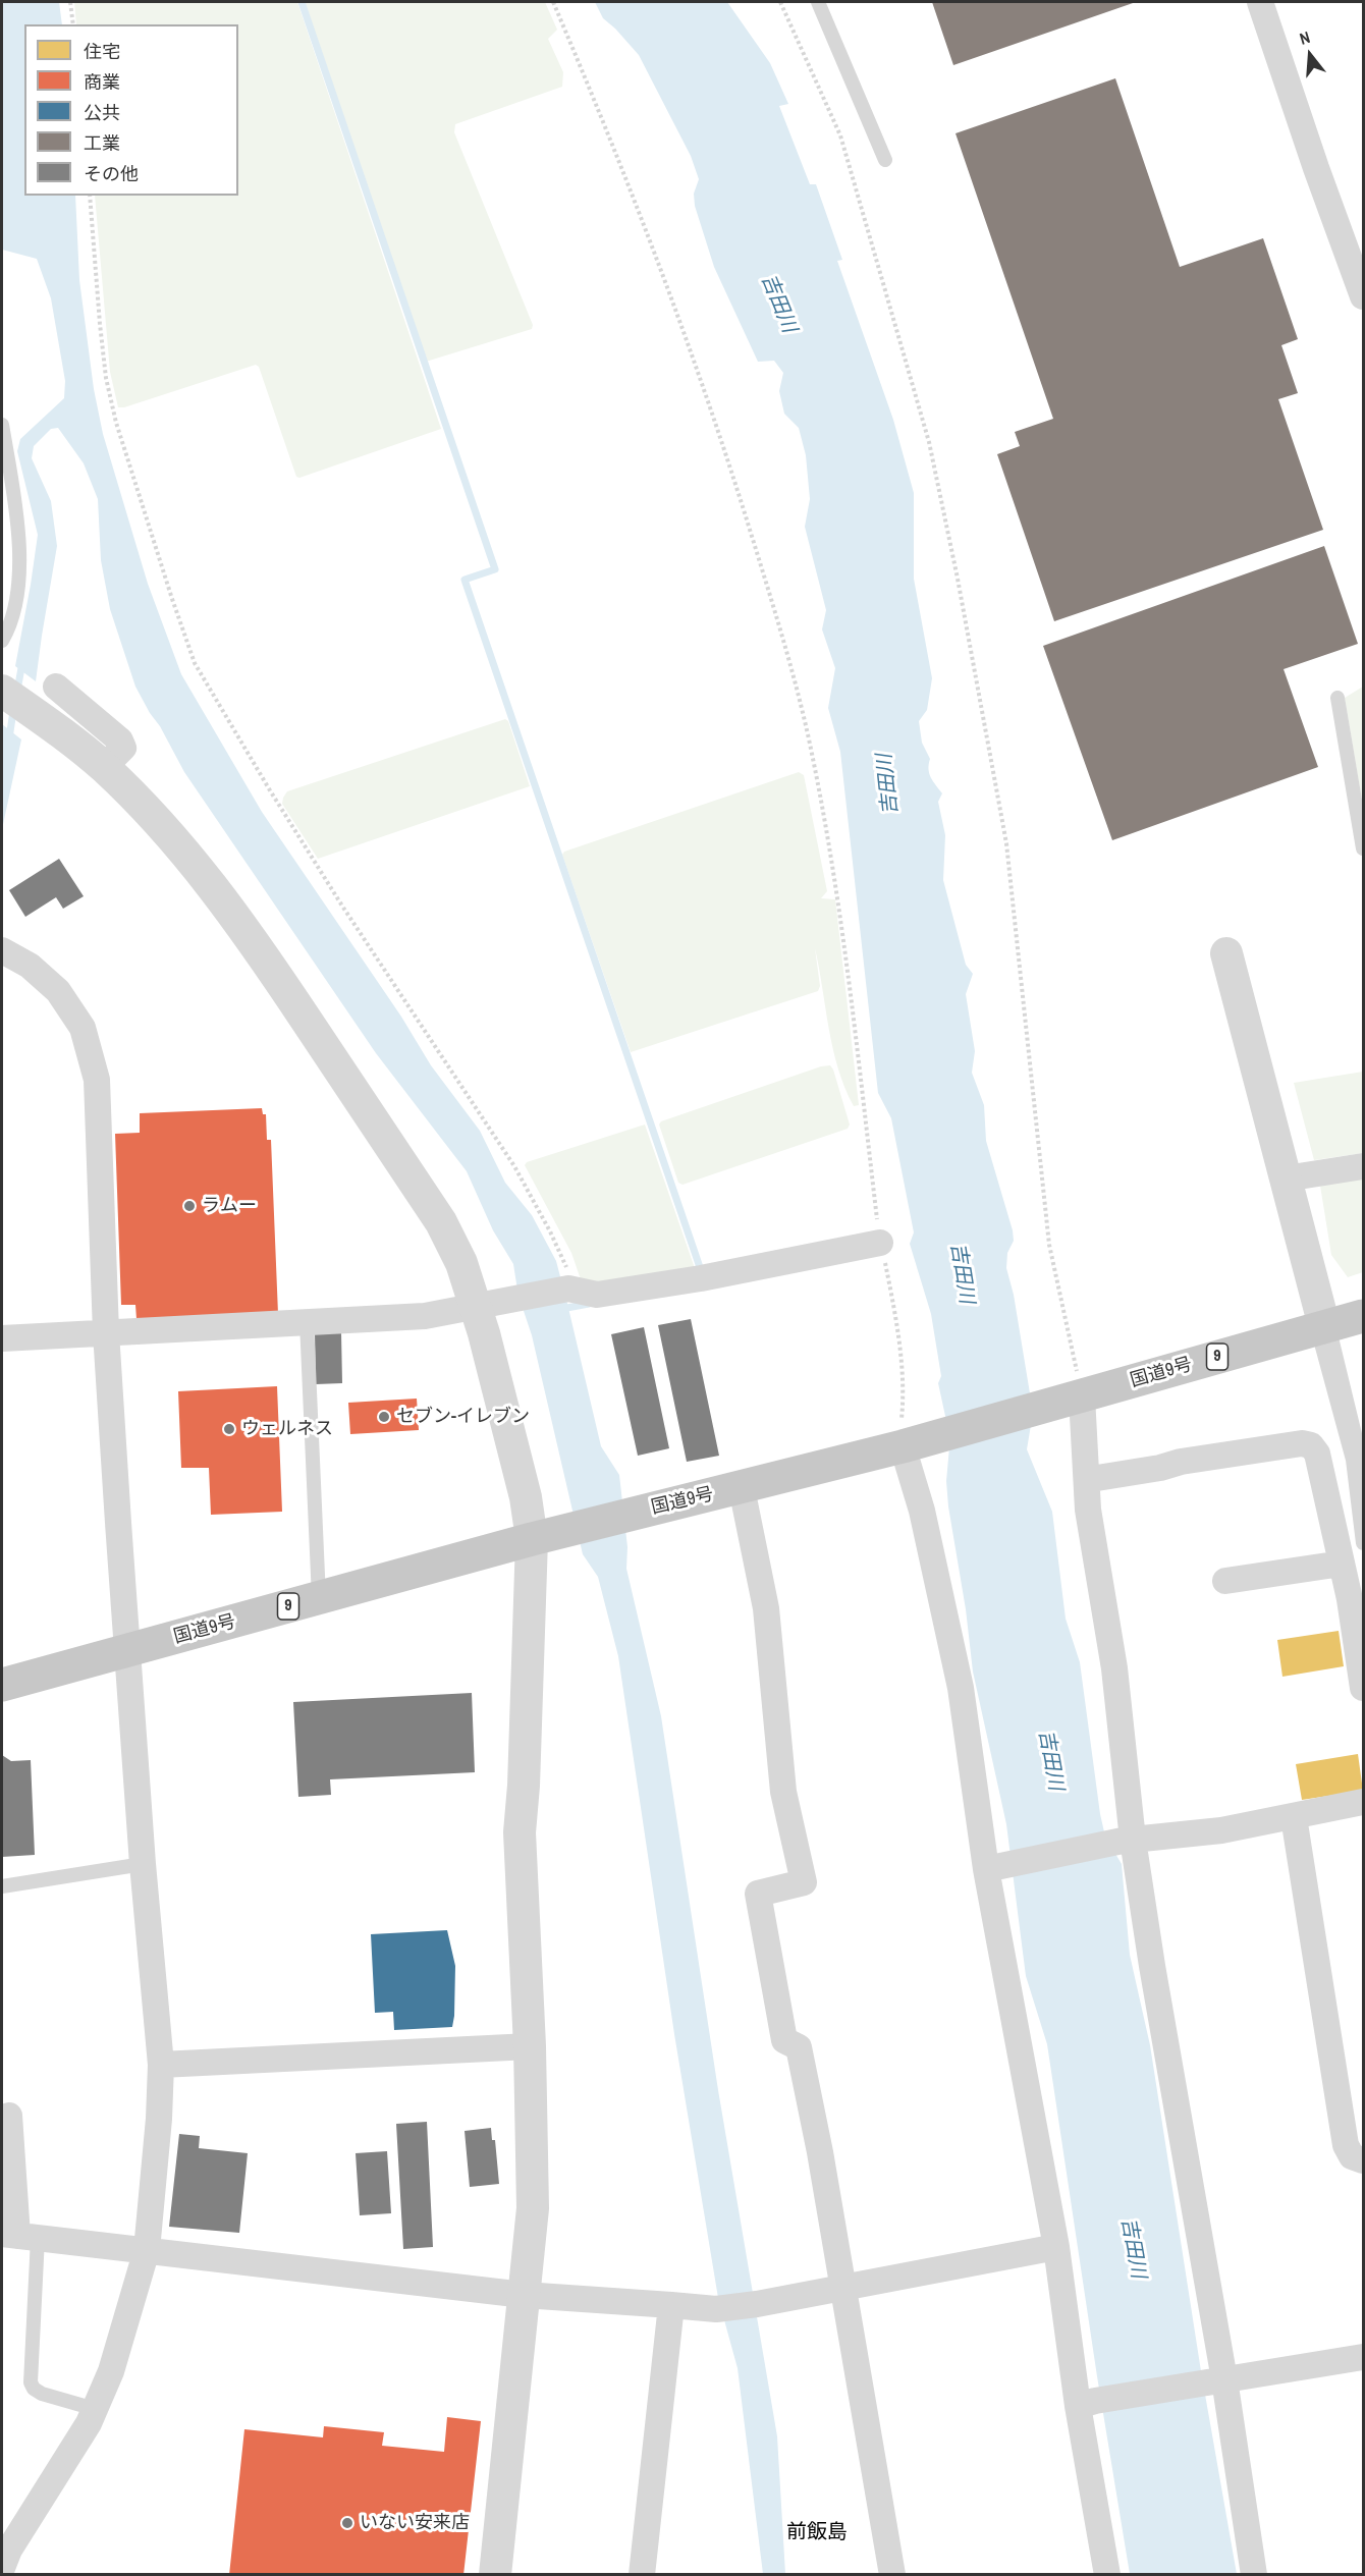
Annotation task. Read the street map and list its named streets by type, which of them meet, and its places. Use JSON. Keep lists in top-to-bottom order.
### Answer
{
  "streets": {
    "highway": ["9", "国道9号"]
  },
  "districts": ["前飯島"],
  "water": ["吉田川"],
  "places": [
    "ラムー",
    "セブン-イレブン",
    "ウェルネス",
    "いない安来店"
  ],
  "legend": [
    "住宅",
    "商業",
    "公共",
    "工業",
    "その他"
  ],
  "north": "top"
}
